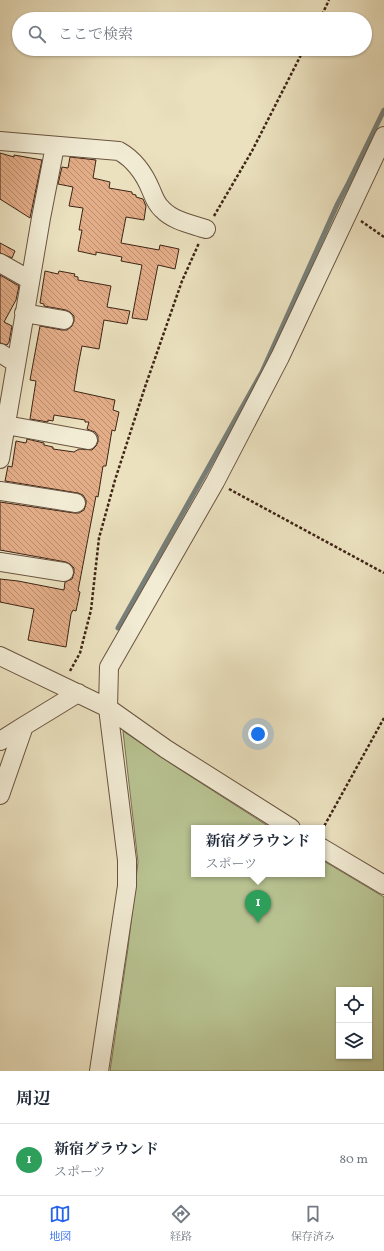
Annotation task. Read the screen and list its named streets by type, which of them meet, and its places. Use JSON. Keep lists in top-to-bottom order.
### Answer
{
  "page": {
    "search": "ここで検索",
    "popup": ["新宿グラウンド", "スポーツ"],
    "pins": "1",
    "heading": "周辺",
    "list": [
      {
        "mark": "1",
        "name": "新宿グラウンド",
        "note": "スポーツ",
        "value": "80 m"
      }
    ],
    "nav": ["地図", "経路", "保存済み"]
  }
}
